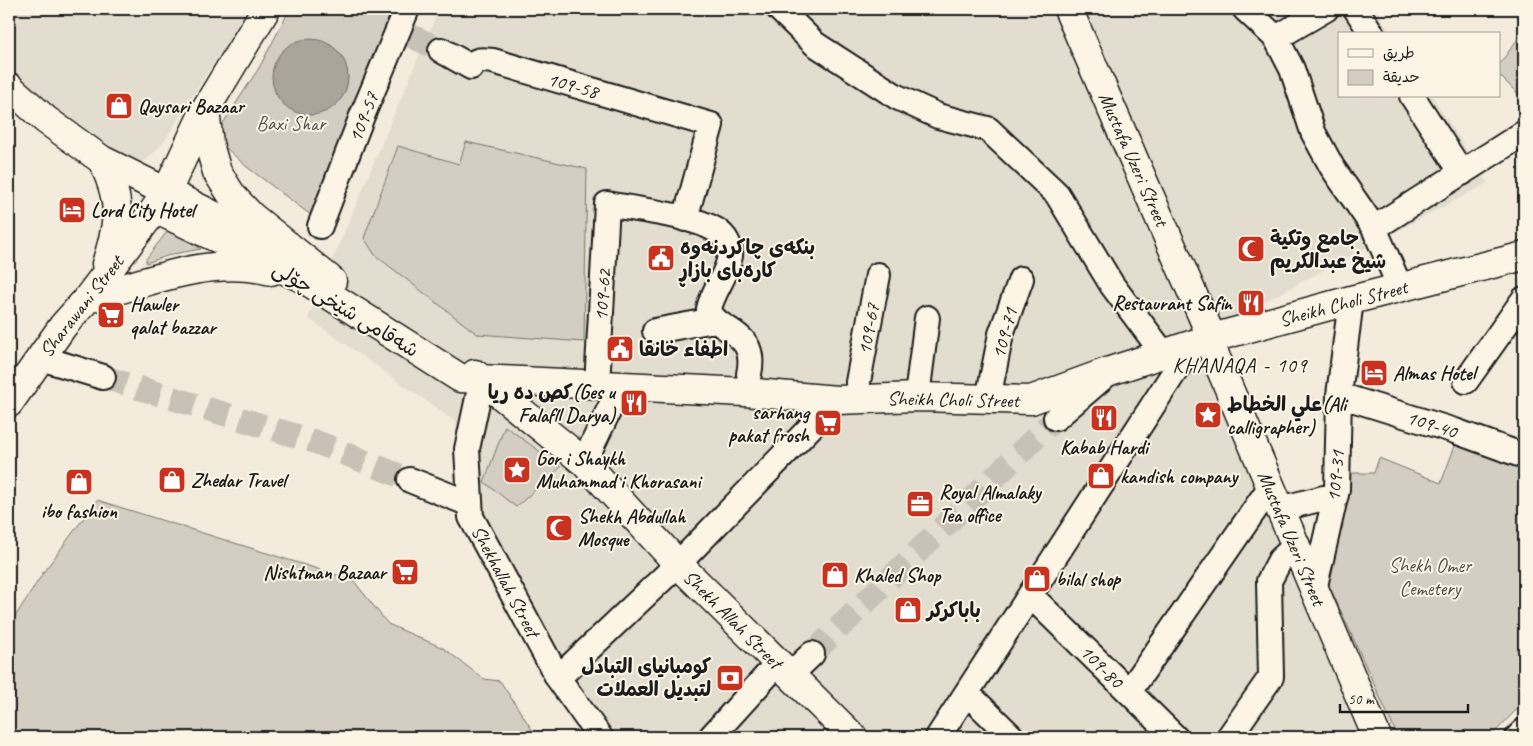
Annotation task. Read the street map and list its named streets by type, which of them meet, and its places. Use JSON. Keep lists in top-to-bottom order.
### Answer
{
  "streets": {
    "main road": [
      "Mustafa Uzeri Street",
      "Sheikh Choli Street",
      "Sharawani Street",
      "شەقامی شێخی چۆلی",
      "Shekh Allah Street"
    ],
    "street": [
      "109-58",
      "109-57",
      "109-62",
      "109-67",
      "109-71",
      "109-40",
      "109-31",
      "Shekhallah Street",
      "109-80"
    ]
  },
  "crossings": [
    ["109-58", "109-62"],
    ["Mustafa Uzeri Street", "Sheikh Choli Street"],
    ["Mustafa Uzeri Street", "109-31"],
    ["109-62", "Sheikh Choli Street"],
    ["109-62", "Shekh Allah Street"],
    ["Sheikh Choli Street", "109-31"],
    ["Sheikh Choli Street", "Shekhallah Street"],
    ["Sheikh Choli Street", "Shekh Allah Street"],
    ["Sharawani Street", "شەقامی شێخی چۆلی"],
    ["شەقامی شێخی چۆلی", "Shekh Allah Street"],
    ["109-40", "109-31"],
    ["Shekhallah Street", "Shekh Allah Street"]
  ],
  "districts": ["KHANAQA - 109"],
  "parks": ["Baxi Shar", "Shekh Omer Cemetery"],
  "places": {
    "shop": [
      "Qaysari Bazaar",
      "kandish company",
      "Zhedar Travel",
      "ibo fashion",
      "Khaled Shop",
      "bilal shop",
      "باباكركر"
    ],
    "hotel": ["Lord City Hotel", "Almas Hotel"],
    "mosque": ["جامع وتكية شيخ عبدالكريم", "Shekh Abdullah Mosque"],
    "public building": ["بنکەی چاکردنەوە کارەبای بازاڕ", "اطفاء خانقا"],
    "restaurant": ["Restaurant Safin", "کص ده ریا(Ges u Falafll Darya)", "Kabab Hardi"],
    "supermarket": ["Hawler qalat bazzar", "sarhang pakat frosh", "Nishtman Bazaar"],
    "place": ["علي الخطاط(Ali calligrapher)", "Gor i Shaykh Muhammad i Khorasani"],
    "office": ["Royal Almalaky Tea office"],
    "bank": ["كومبانياى التبادل لتبديل العملات"]
  },
  "legend": ["طريق", "حديقة"],
  "scale_bar": "50 m"
}
